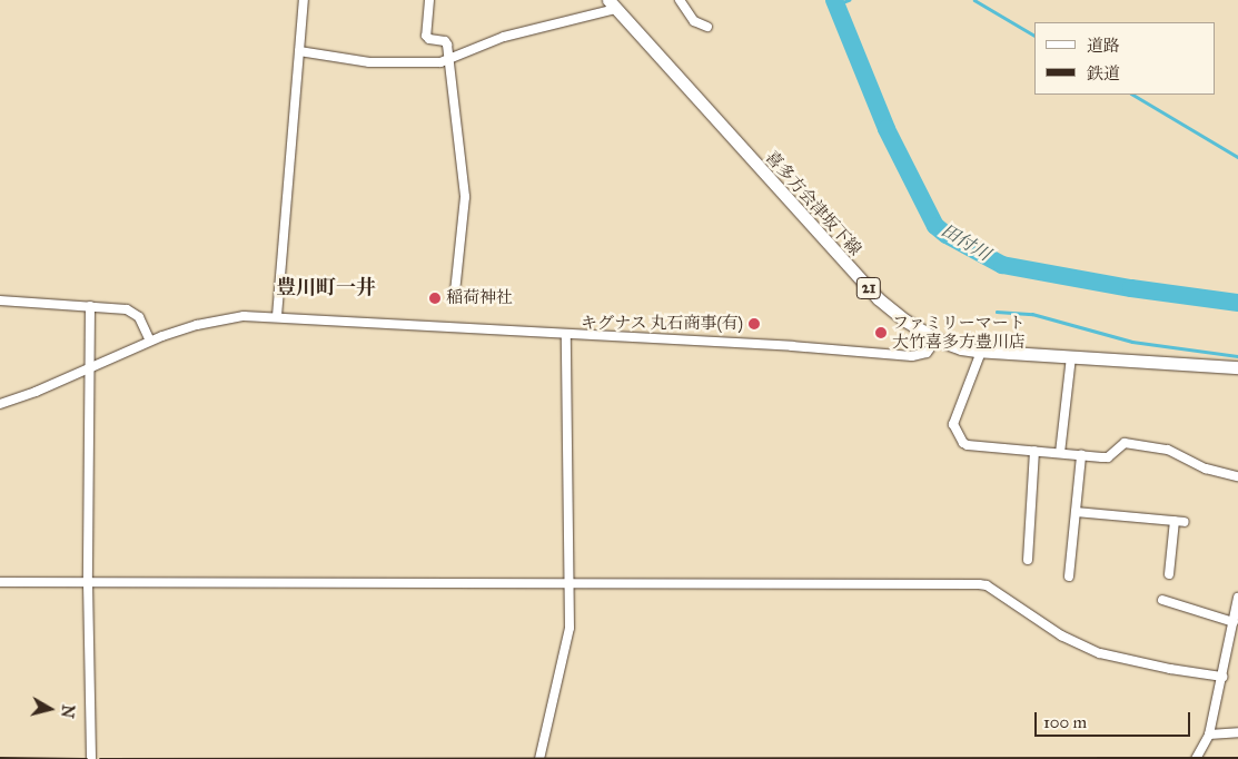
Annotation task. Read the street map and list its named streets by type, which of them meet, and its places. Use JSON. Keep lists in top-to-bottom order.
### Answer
{
  "streets": {
    "main road": ["喜多方会津坂下線", "21"]
  },
  "districts": ["豊川町一井"],
  "water": ["田付川"],
  "places": ["稲荷神社", "キグナス 丸石商事(有)", "ファミリーマート 大竹喜多方豊川店"],
  "legend": ["道路", "鉄道"],
  "scale_bar": "100 m",
  "north": "right"
}
